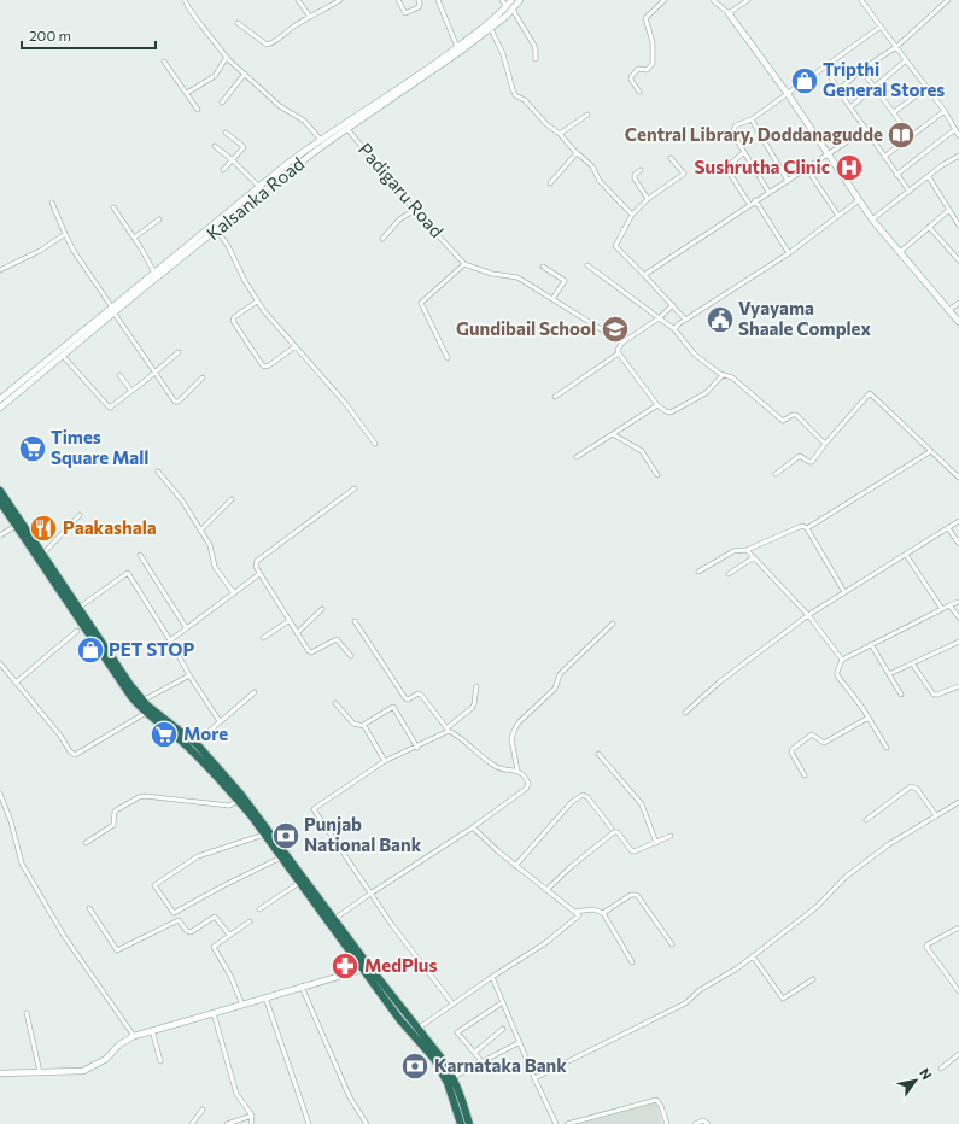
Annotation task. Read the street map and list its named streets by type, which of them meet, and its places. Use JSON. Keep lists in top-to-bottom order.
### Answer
{
  "streets": {
    "main road": ["Kalsanka Road"],
    "street": ["Padigaru Road"]
  },
  "crossings": [
    ["Padigaru Road", "Kalsanka Road"]
  ],
  "places": {
    "shop": ["Tripthi General Stores", "PET STOP"],
    "library": ["Central Library, Doddanagudde"],
    "hospital": ["Sushrutha Clinic"],
    "public building": ["Vyayama Shaale Complex"],
    "school or university": ["Gundibail School"],
    "supermarket": ["Times Square Mall", "More"],
    "restaurant": ["Paakashala"],
    "bank": ["Punjab National Bank", "Karnataka Bank"],
    "pharmacy": ["MedPlus"]
  },
  "scale_bar": "200 m",
  "north": "top right"
}
